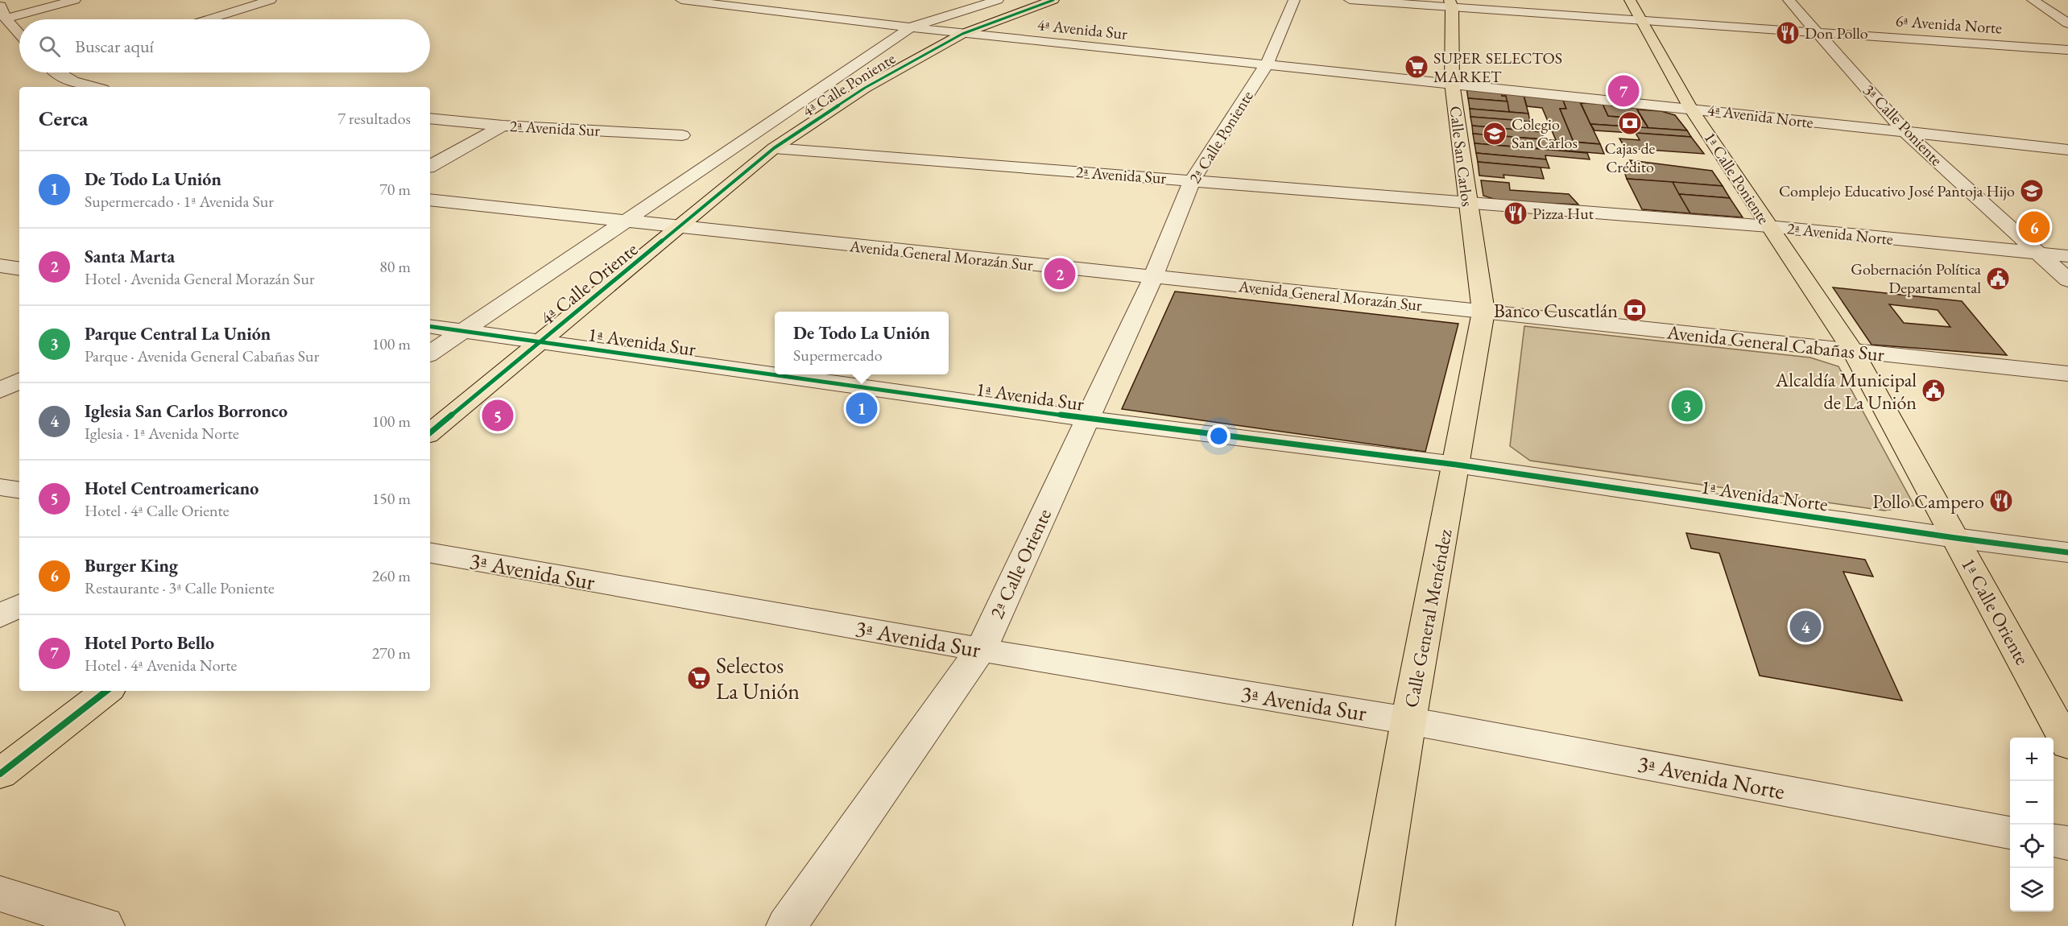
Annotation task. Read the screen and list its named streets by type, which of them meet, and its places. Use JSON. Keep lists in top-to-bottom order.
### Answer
{
  "streets": {
    "main road": [
      "4ª Calle Poniente",
      "Calle San Carlos",
      "1ª Calle Poniente",
      "4ª Calle Oriente",
      "1ª Calle Oriente",
      "Calle General Menéndez"
    ],
    "street": [
      "6ª Avenida Norte",
      "4ª Avenida Sur",
      "4ª Avenida Norte",
      "3ª Calle Poniente",
      "2ª Avenida Sur",
      "2ª Calle Poniente",
      "2ª Avenida Norte",
      "Avenida General Morazán Sur",
      "1ª Avenida Sur",
      "Avenida General Cabañas Sur",
      "1ª Avenida Norte",
      "2ª Calle Oriente",
      "3ª Avenida Sur",
      "3ª Avenida Norte"
    ]
  },
  "crossings": [
    ["6ª Avenida Norte", "3ª Calle Poniente"],
    ["6ª Avenida Norte", "Calle San Carlos"],
    ["6ª Avenida Norte", "1ª Calle Poniente"],
    ["4ª Avenida Sur", "4ª Calle Poniente"],
    ["4ª Avenida Sur", "4ª Avenida Norte"],
    ["4ª Avenida Sur", "2ª Calle Poniente"],
    ["4ª Avenida Sur", "Calle San Carlos"],
    ["4ª Calle Poniente", "2ª Avenida Sur"],
    ["4ª Calle Poniente", "Avenida General Morazán Sur"],
    ["4ª Calle Poniente", "4ª Calle Oriente"],
    ["4ª Avenida Norte", "3ª Calle Poniente"],
    ["4ª Avenida Norte", "Calle San Carlos"],
    ["4ª Avenida Norte", "1ª Calle Poniente"],
    ["3ª Calle Poniente", "2ª Avenida Norte"],
    ["2ª Avenida Sur", "2ª Calle Poniente"],
    ["2ª Avenida Sur", "Calle San Carlos"],
    ["2ª Avenida Sur", "2ª Avenida Norte"],
    ["2ª Calle Poniente", "Avenida General Morazán Sur"],
    ["2ª Calle Poniente", "2ª Calle Oriente"],
    ["Calle San Carlos", "2ª Avenida Norte"],
    ["Calle San Carlos", "Avenida General Morazán Sur"],
    ["Calle San Carlos", "Avenida General Cabañas Sur"],
    ["Calle San Carlos", "Calle General Menéndez"],
    ["1ª Calle Poniente", "2ª Avenida Norte"],
    ["1ª Calle Poniente", "Avenida General Cabañas Sur"],
    ["1ª Calle Poniente", "1ª Calle Oriente"],
    ["Avenida General Morazán Sur", "4ª Calle Oriente"],
    ["Avenida General Morazán Sur", "Avenida General Cabañas Sur"],
    ["Avenida General Morazán Sur", "2ª Calle Oriente"],
    ["Avenida General Morazán Sur", "Calle General Menéndez"],
    ["4ª Calle Oriente", "1ª Avenida Sur"],
    ["1ª Avenida Sur", "1ª Avenida Norte"],
    ["1ª Avenida Sur", "2ª Calle Oriente"],
    ["1ª Avenida Sur", "Calle General Menéndez"],
    ["Avenida General Cabañas Sur", "1ª Calle Oriente"],
    ["Avenida General Cabañas Sur", "Calle General Menéndez"],
    ["1ª Avenida Norte", "1ª Calle Oriente"],
    ["1ª Avenida Norte", "Calle General Menéndez"],
    ["2ª Calle Oriente", "3ª Avenida Sur"],
    ["3ª Avenida Sur", "Calle General Menéndez"],
    ["3ª Avenida Sur", "3ª Avenida Norte"],
    ["Calle General Menéndez", "3ª Avenida Norte"]
  ],
  "places": {
    "restaurant": ["Don Pollo", "Pizza Hut", "Pollo Campero"],
    "supermarket": ["SUPER SELECTOS MARKET", "Selectos La Unión"],
    "bank": ["Cajas de Crédito", "Banco Cuscatlán"],
    "school or university": ["Colegio San Carlos", "Complejo Educativo José Pantoja Hijo"],
    "public building": ["Gobernación Política Departamental", "Alcaldía Municipal de La Unión"]
  },
  "page": {
    "search": "Buscar aquí",
    "pins": [
      "7",
      "6",
      "2",
      "3",
      "1",
      "5",
      "4"
    ],
    "heading": ["Cerca", "7 resultados"],
    "list": [
      {
        "mark": "1",
        "name": "De Todo La Unión",
        "note": "Supermercado · 1ª Avenida Sur",
        "value": "70 m"
      },
      {
        "mark": "2",
        "name": "Santa Marta",
        "note": "Hotel · Avenida General Morazán Sur",
        "value": "80 m"
      },
      {
        "mark": "3",
        "name": "Parque Central La Unión",
        "note": "Parque · Avenida General Cabañas Sur",
        "value": "100 m"
      },
      {
        "mark": "4",
        "name": "Iglesia San Carlos Borronco",
        "note": "Iglesia · 1ª Avenida Norte",
        "value": "100 m"
      },
      {
        "mark": "5",
        "name": "Hotel Centroamericano",
        "note": "Hotel · 4ª Calle Oriente",
        "value": "150 m"
      },
      {
        "mark": "6",
        "name": "Burger King",
        "note": "Restaurante · 3ª Calle Poniente",
        "value": "260 m"
      },
      {
        "mark": "7",
        "name": "Hotel Porto Bello",
        "note": "Hotel · 4ª Avenida Norte",
        "value": "270 m"
      }
    ],
    "popup": ["De Todo La Unión", "Supermercado"],
    "map_buttons": ["+", "−"]
  }
}
